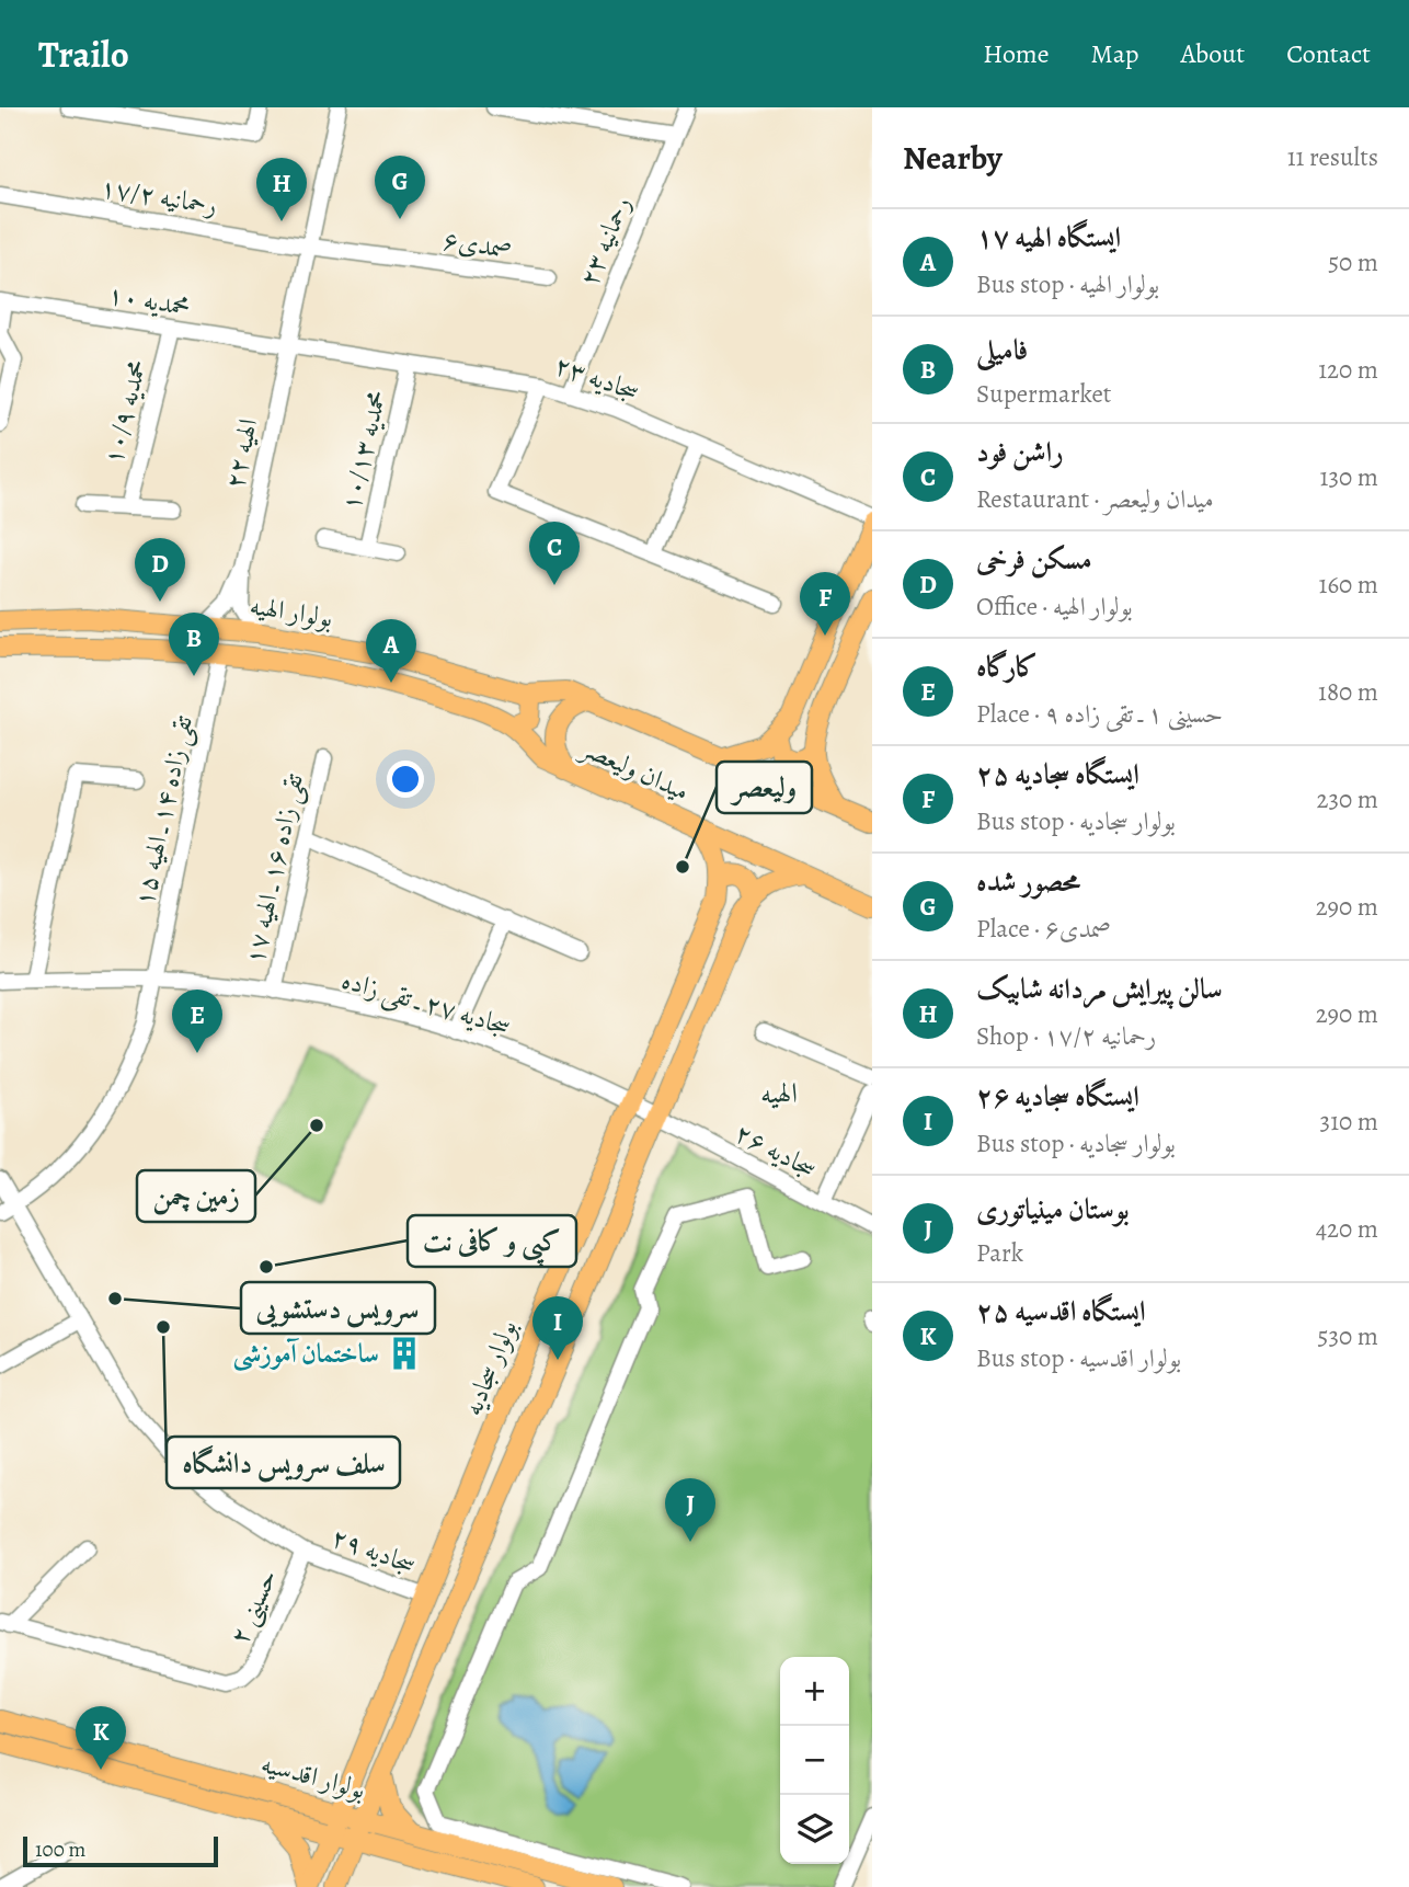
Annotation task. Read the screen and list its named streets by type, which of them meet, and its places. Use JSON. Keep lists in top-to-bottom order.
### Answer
{
  "streets": {
    "main road": [
      "بولوار الهیه",
      "میدان ولیعصر",
      "بولوار سجادیه",
      "بولوار اقدسیه"
    ],
    "street": [
      "رحمانیه ۱۷/۲",
      "رحمانیه ۲۳",
      "صمدی۶",
      "محمدیه ۱۰",
      "سجادیه ۲۳",
      "محمدیه ۱۰/۹",
      "محمدیه ۱۰/۱۳",
      "الهیه ۲۲",
      "تقی زاده ۱۴ ـ الهیه ۱۵",
      "تقی زاده ۱۶ ـ الهیه ۱۷",
      "سجادیه ۲۷ ـ تقی زاده",
      "سجادیه ۲۶",
      "سجادیه ۲۹",
      "حسینی ۲"
    ]
  },
  "crossings": [
    ["رحمانیه ۱۷/۲", "صمدی۶"],
    ["رحمانیه ۱۷/۲", "الهیه ۲۲"],
    ["رحمانیه ۲۳", "سجادیه ۲۳"],
    ["صمدی۶", "الهیه ۲۲"],
    ["محمدیه ۱۰", "سجادیه ۲۳"],
    ["محمدیه ۱۰", "محمدیه ۱۰/۹"],
    ["محمدیه ۱۰", "الهیه ۲۲"],
    ["سجادیه ۲۳", "محمدیه ۱۰/۱۳"],
    ["سجادیه ۲۳", "الهیه ۲۲"],
    ["بولوار الهیه", "میدان ولیعصر"],
    ["بولوار الهیه", "تقی زاده ۱۴ ـ الهیه ۱۵"],
    ["میدان ولیعصر", "بولوار سجادیه"],
    ["تقی زاده ۱۴ ـ الهیه ۱۵", "سجادیه ۲۷ ـ تقی زاده"],
    ["تقی زاده ۱۴ ـ الهیه ۱۵", "سجادیه ۲۹"],
    ["تقی زاده ۱۶ ـ الهیه ۱۷", "سجادیه ۲۷ ـ تقی زاده"],
    ["سجادیه ۲۷ ـ تقی زاده", "سجادیه ۲۶"],
    ["سجادیه ۲۷ ـ تقی زاده", "بولوار سجادیه"],
    ["بولوار سجادیه", "سجادیه ۲۹"],
    ["بولوار سجادیه", "بولوار اقدسیه"],
    ["سجادیه ۲۹", "حسینی ۲"]
  ],
  "districts": ["الهیه"],
  "places": {
    "other": [
      "ولیعصر",
      "زمین چمن",
      "کپی و کافی نت",
      "سرویس دستشویی",
      "سلف سرویس دانشگاه"
    ],
    "building": ["ساختمان آموزشی"]
  },
  "scale_bar": "100 m",
  "page": {
    "header": "Trailo",
    "nav": [
      "Home",
      "Map",
      "About",
      "Contact"
    ],
    "heading": ["Nearby", "11 results"],
    "pins": [
      "G",
      "H",
      "C",
      "D",
      "F",
      "B",
      "A",
      "E",
      "I",
      "J",
      "K"
    ],
    "list": [
      {
        "mark": "A",
        "name": "ایستگاه الهیه ۱۷",
        "note": "Bus stop · بولوار الهیه",
        "value": "50 m"
      },
      {
        "mark": "B",
        "name": "فامیلی",
        "note": "Supermarket",
        "value": "120 m"
      },
      {
        "mark": "C",
        "name": "راشن فود",
        "note": "Restaurant · میدان ولیعصر",
        "value": "130 m"
      },
      {
        "mark": "D",
        "name": "مسکن فرخی",
        "note": "Office · بولوار الهیه",
        "value": "160 m"
      },
      {
        "mark": "E",
        "name": "کارگاه",
        "note": "Place · حسینی ۱ ـ تقی زاده ۹",
        "value": "180 m"
      },
      {
        "mark": "F",
        "name": "ایستگاه سجادیه ۲۵",
        "note": "Bus stop · بولوار سجادیه",
        "value": "230 m"
      },
      {
        "mark": "G",
        "name": "محصور شده",
        "note": "Place · صمدی۶",
        "value": "290 m"
      },
      {
        "mark": "H",
        "name": "سالن پیرایش مردانه شابیک",
        "note": "Shop · رحمانیه ۱۷/۲",
        "value": "290 m"
      },
      {
        "mark": "I",
        "name": "ایستگاه سجادیه ۲۶",
        "note": "Bus stop · بولوار سجادیه",
        "value": "310 m"
      },
      {
        "mark": "J",
        "name": "بوستان مینیاتوری",
        "note": "Park",
        "value": "420 m"
      },
      {
        "mark": "K",
        "name": "ایستگاه اقدسیه ۲۵",
        "note": "Bus stop · بولوار اقدسیه",
        "value": "530 m"
      }
    ],
    "map_buttons": ["+", "−"],
    "scale": "100 m"
  }
}
